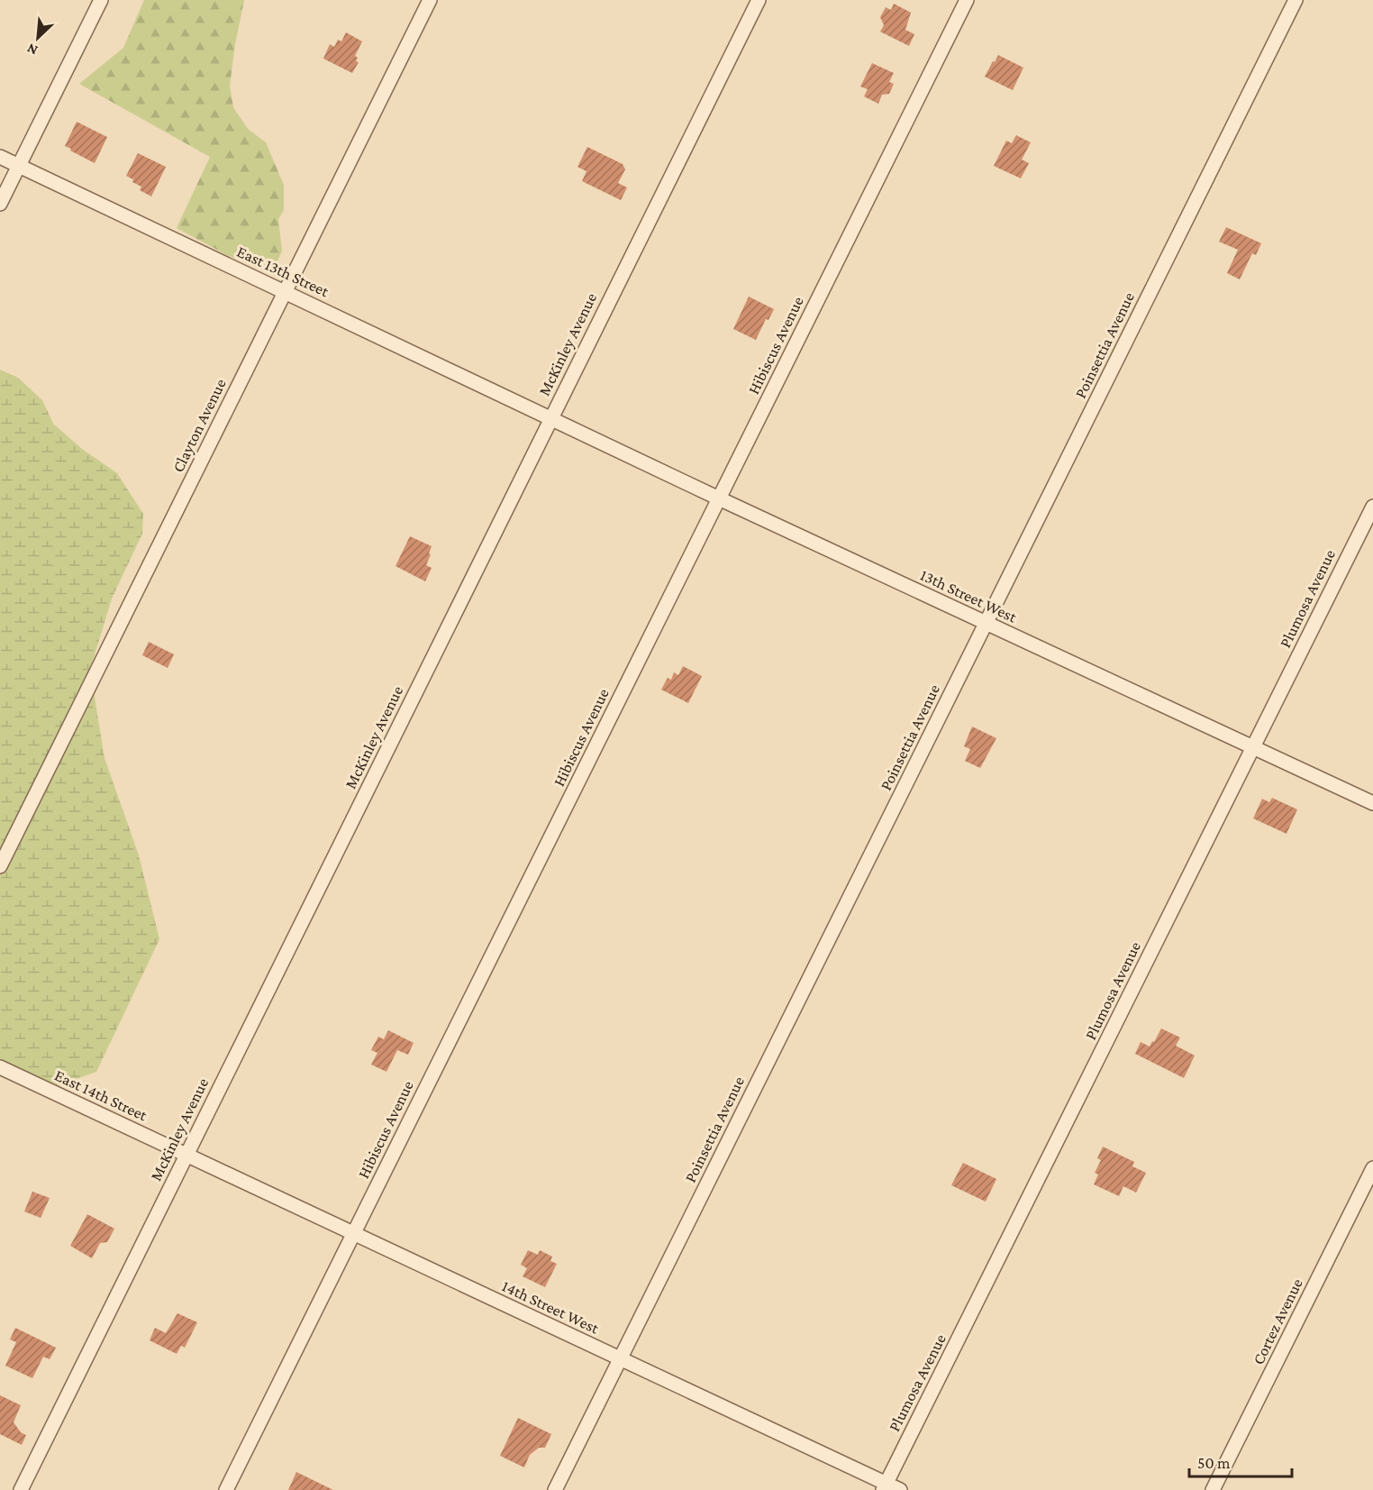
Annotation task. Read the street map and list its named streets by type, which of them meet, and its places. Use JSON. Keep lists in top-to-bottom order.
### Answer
{
  "streets": {
    "street": [
      "East 13th Street",
      "McKinley Avenue",
      "Hibiscus Avenue",
      "Poinsettia Avenue",
      "Clayton Avenue",
      "13th Street West",
      "Plumosa Avenue",
      "East 14th Street",
      "14th Street West",
      "Cortez Avenue"
    ]
  },
  "crossings": [
    ["East 13th Street", "McKinley Avenue"],
    ["East 13th Street", "Clayton Avenue"],
    ["East 13th Street", "13th Street West"],
    ["McKinley Avenue", "13th Street West"],
    ["McKinley Avenue", "East 14th Street"],
    ["McKinley Avenue", "14th Street West"],
    ["Hibiscus Avenue", "13th Street West"],
    ["Hibiscus Avenue", "14th Street West"],
    ["Poinsettia Avenue", "13th Street West"],
    ["Poinsettia Avenue", "14th Street West"],
    ["13th Street West", "Plumosa Avenue"],
    ["Plumosa Avenue", "14th Street West"],
    ["East 14th Street", "14th Street West"]
  ],
  "scale_bar": "50 m",
  "north": "bottom left"
}
